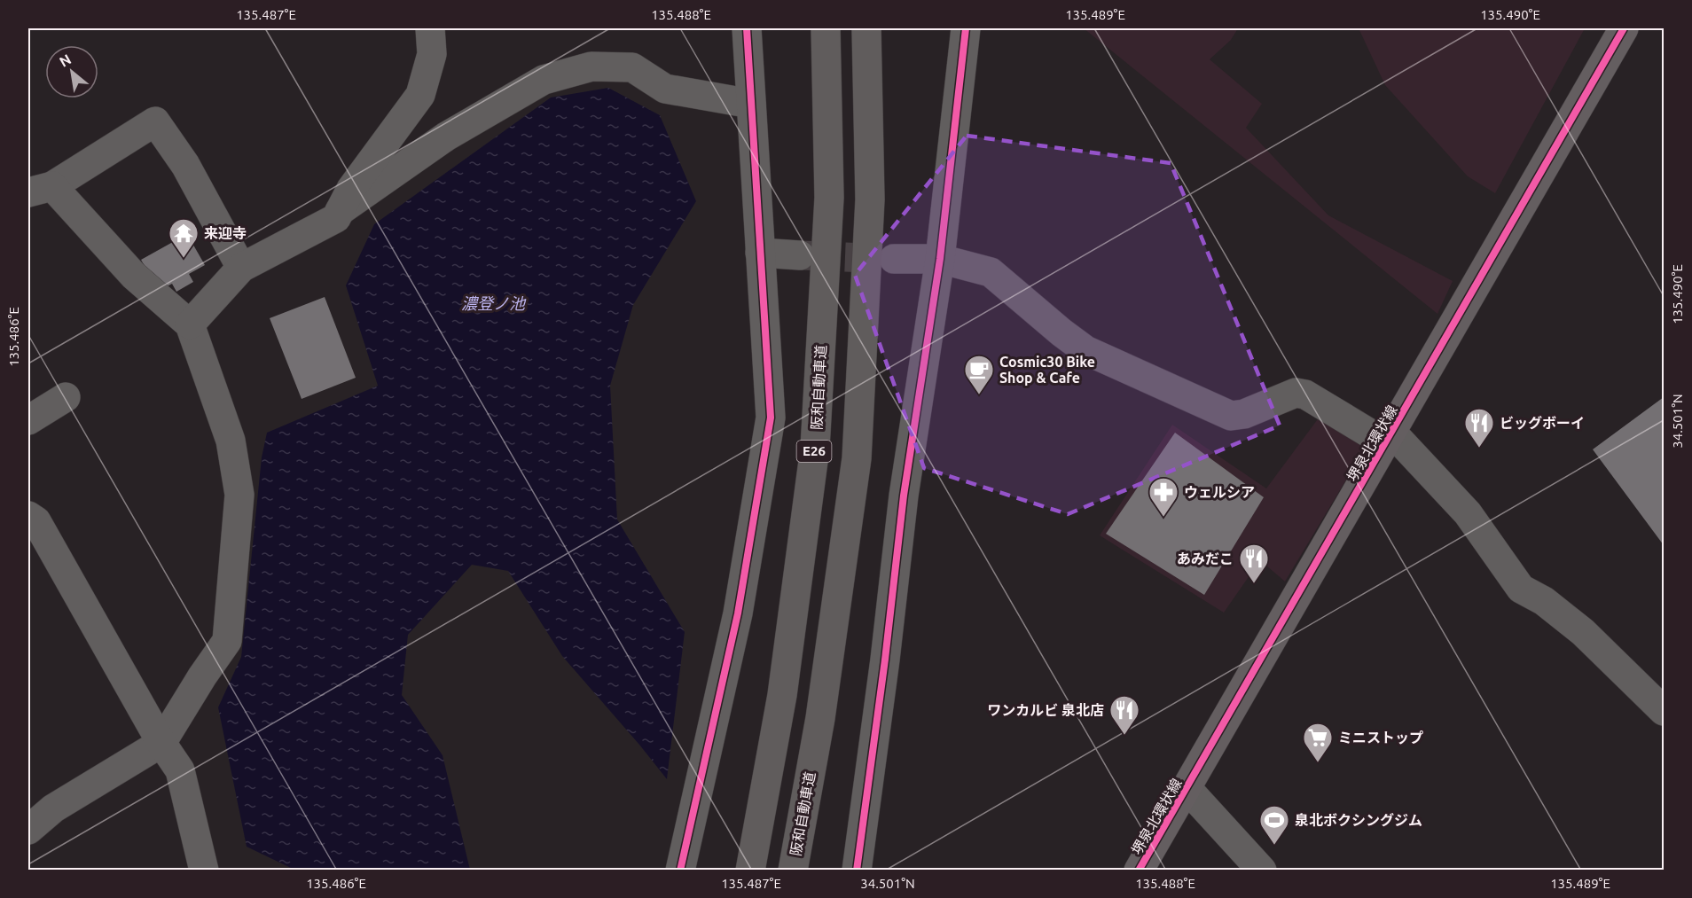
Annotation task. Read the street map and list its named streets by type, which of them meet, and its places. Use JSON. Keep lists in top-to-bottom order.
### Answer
{
  "streets": {
    "highway": ["阪和自動車道", "E26"],
    "main road": ["堺泉北環状線"]
  },
  "water": ["濃登ノ池"],
  "places": {
    "temple": ["来迎寺"],
    "cafe": ["Cosmic30 Bike Shop & Cafe"],
    "restaurant": ["ビッグボーイ", "あみだこ", "ワンカルビ 泉北店"],
    "pharmacy": ["ウェルシア"],
    "supermarket": ["ミニストップ"],
    "sports": ["泉北ボクシングジム"]
  },
  "north": "top left",
  "coordinates": [
    "135.487°E",
    "135.488°E",
    "135.489°E",
    "135.490°E",
    "135.486°E",
    "34.501°N"
  ]
}
